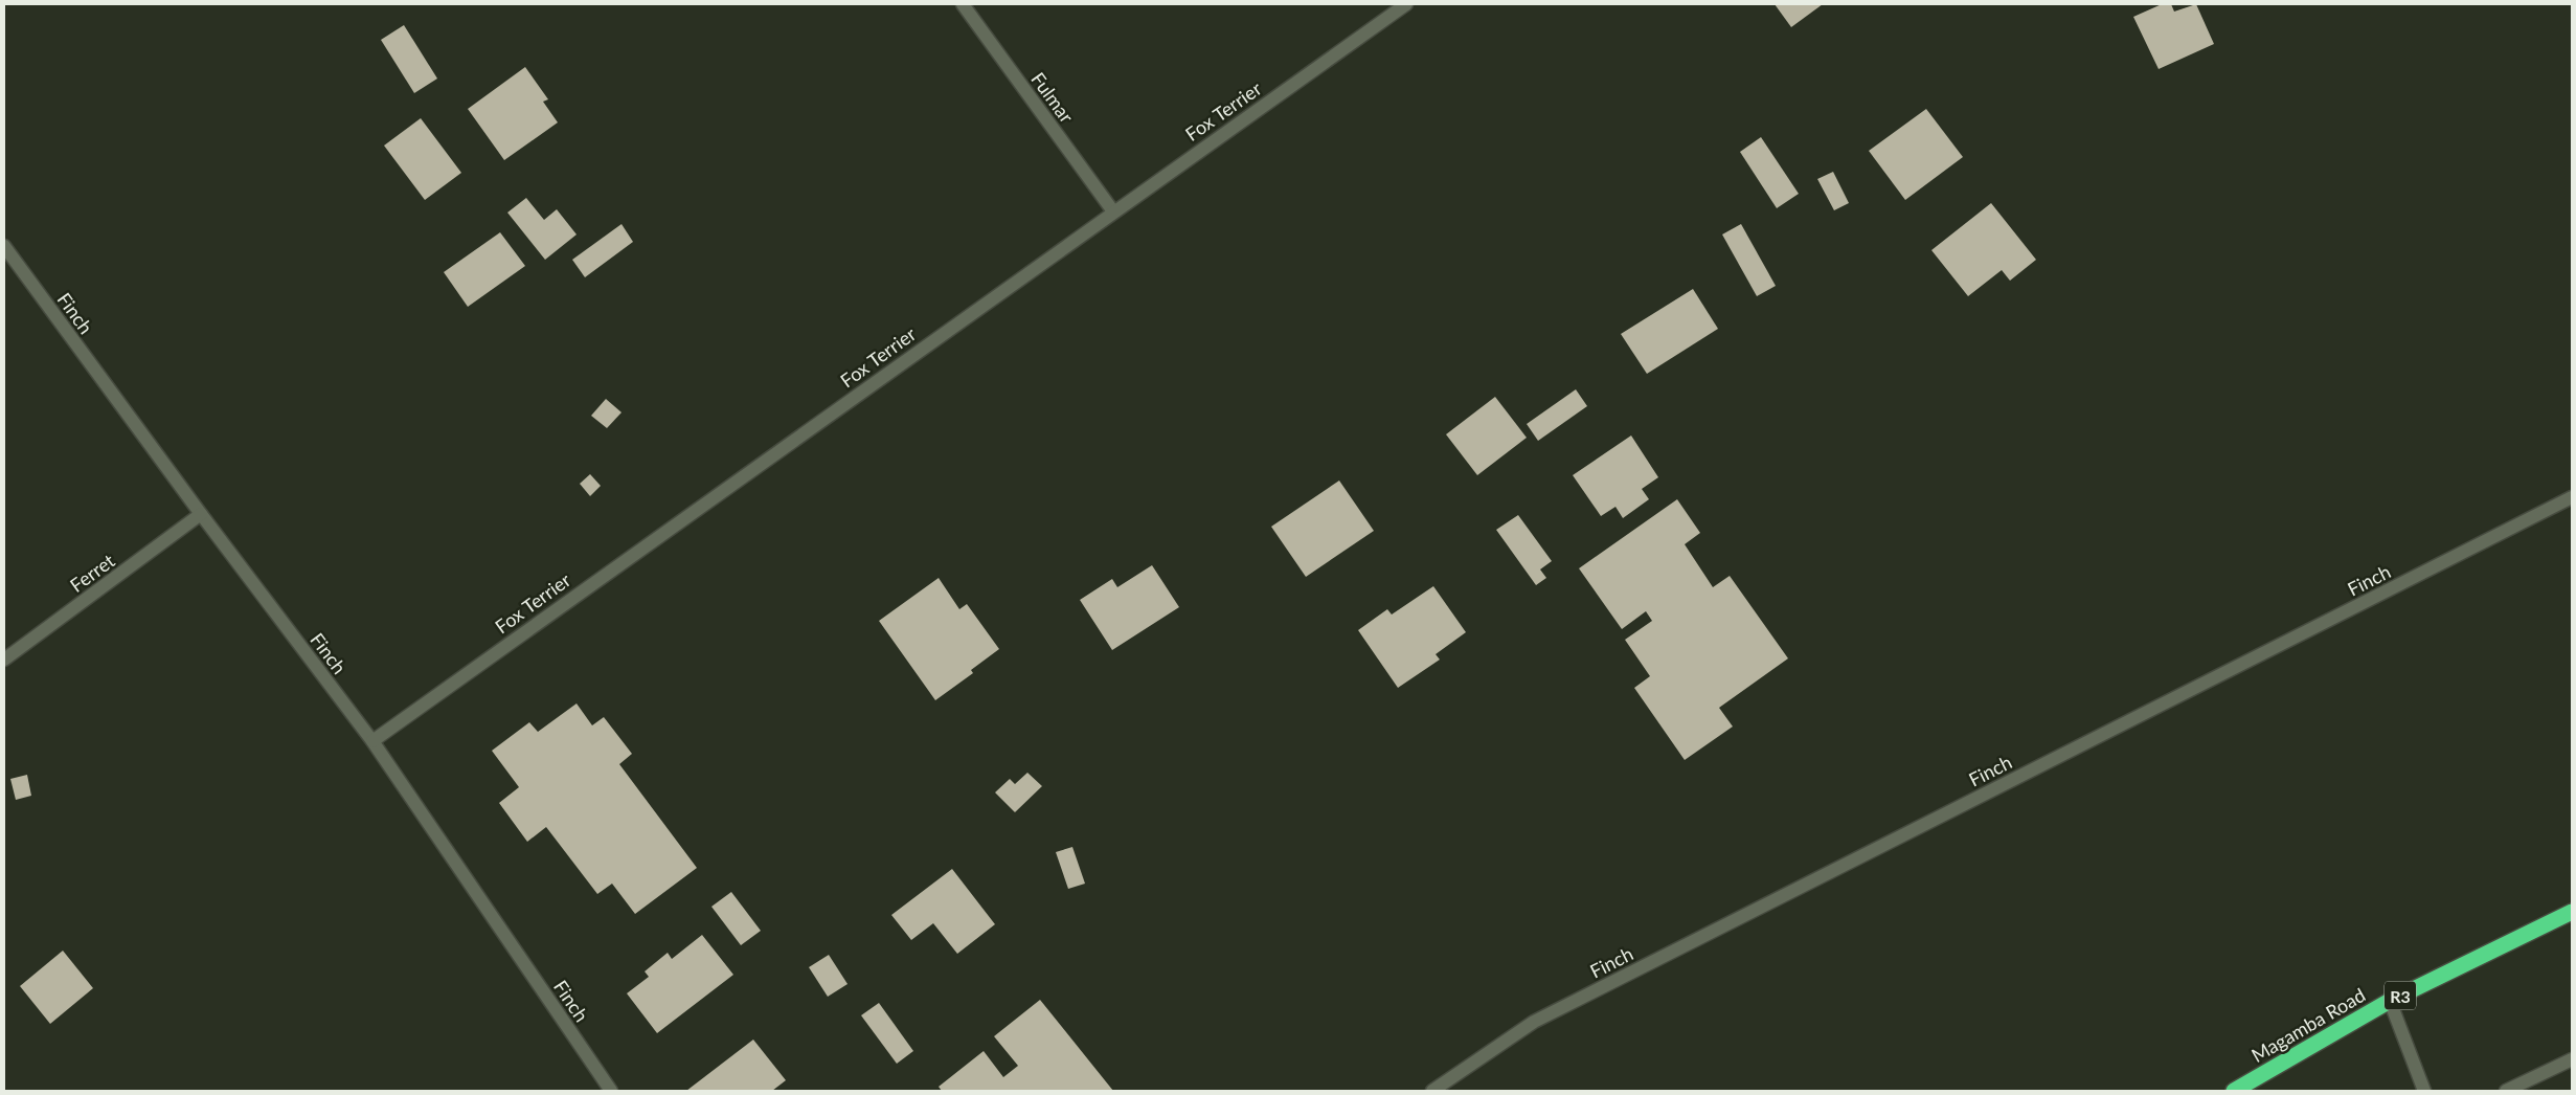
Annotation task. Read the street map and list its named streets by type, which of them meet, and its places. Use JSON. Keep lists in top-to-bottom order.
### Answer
{
  "streets": {
    "highway": ["R3", "Magamba Road"],
    "street": [
      "Fulmar",
      "Fox Terrier",
      "Finch",
      "Ferret"
    ]
  },
  "crossings": [
    ["Fulmar", "Fox Terrier"],
    ["Fox Terrier", "Finch"],
    ["Finch", "Ferret"]
  ]
}
